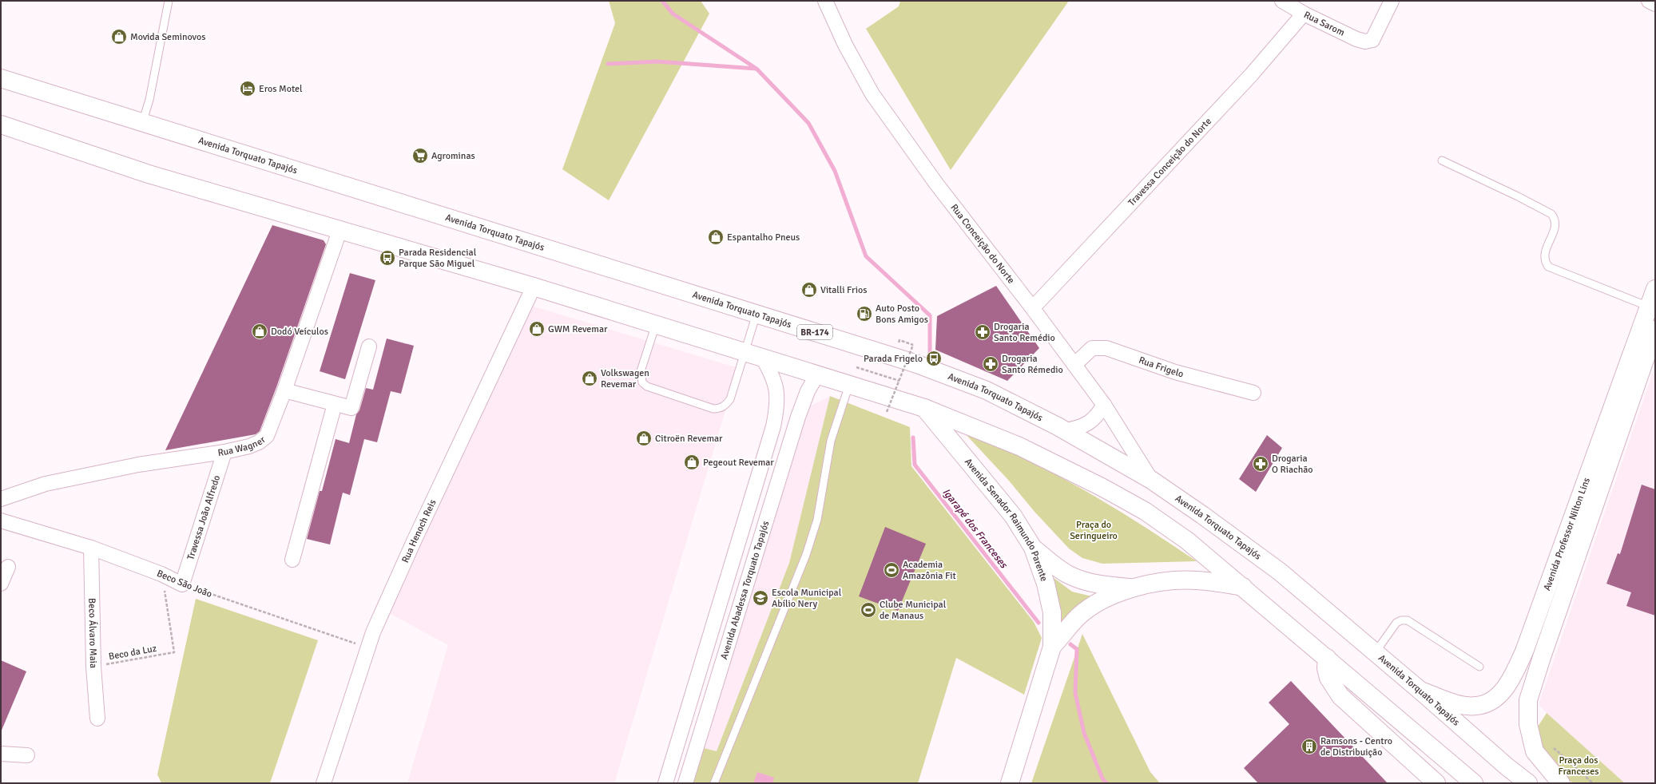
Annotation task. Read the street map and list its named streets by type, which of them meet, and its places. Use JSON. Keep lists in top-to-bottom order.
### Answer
{
  "streets": {
    "main road": [
      "Avenida Torquato Tapajós",
      "BR-174",
      "Avenida Senador Raimundo Parente",
      "Avenida Professor Nilton Lins"
    ],
    "street": [
      "Rua Sarom",
      "Travessa Conceição do Norte",
      "Rua Conceição do Norte",
      "Rua Frigelo",
      "Rua Wagner",
      "Travessa João Alfredo",
      "Rua Henoch Reis",
      "Beco São João",
      "Avenida Abadessa Torquato Tapajós",
      "Beco Álvaro Maia"
    ],
    "path": ["Beco da Luz"]
  },
  "crossings": [
    ["Rua Sarom", "Travessa Conceição do Norte"],
    ["Avenida Torquato Tapajós", "Rua Conceição do Norte"],
    ["Avenida Torquato Tapajós", "Avenida Professor Nilton Lins"],
    ["Travessa Conceição do Norte", "Rua Conceição do Norte"],
    ["Rua Conceição do Norte", "Rua Frigelo"],
    ["Rua Wagner", "Travessa João Alfredo"],
    ["Travessa João Alfredo", "Beco São João"],
    ["Rua Henoch Reis", "Beco São João"],
    ["Beco São João", "Beco Álvaro Maia"],
    ["Beco São João", "Beco da Luz"],
    ["Beco Álvaro Maia", "Beco da Luz"]
  ],
  "water": ["Igarapé dos Franceses"],
  "parks": ["Praça do Seringueiro", "Praça dos Franceses"],
  "places": {
    "shop": [
      "Movida Seminovos",
      "Espantalho Pneus",
      "Vitalli Frios",
      "GWM Revemar",
      "Dodó Veículos",
      "Volkswagen Revemar",
      "Citroën Revemar",
      "Pegeout Revemar"
    ],
    "hotel": ["Eros Motel"],
    "supermarket": ["Agrominas"],
    "bus stop": ["Parada Residencial Parque São Miguel", "Parada Frigelo"],
    "fuel station": ["Auto Posto Bons Amigos"],
    "pharmacy": ["Drogaria Santo Remédio", "Drogaria Santo Rémedio", "Drogaria O Riachão"],
    "sports": ["Academia Amazônia Fit", "Clube Municipal de Manaus"],
    "school or university": ["Escola Municipal Abílio Nery"],
    "building": ["Ramsons - Centro de Distribuição"]
  }
}
